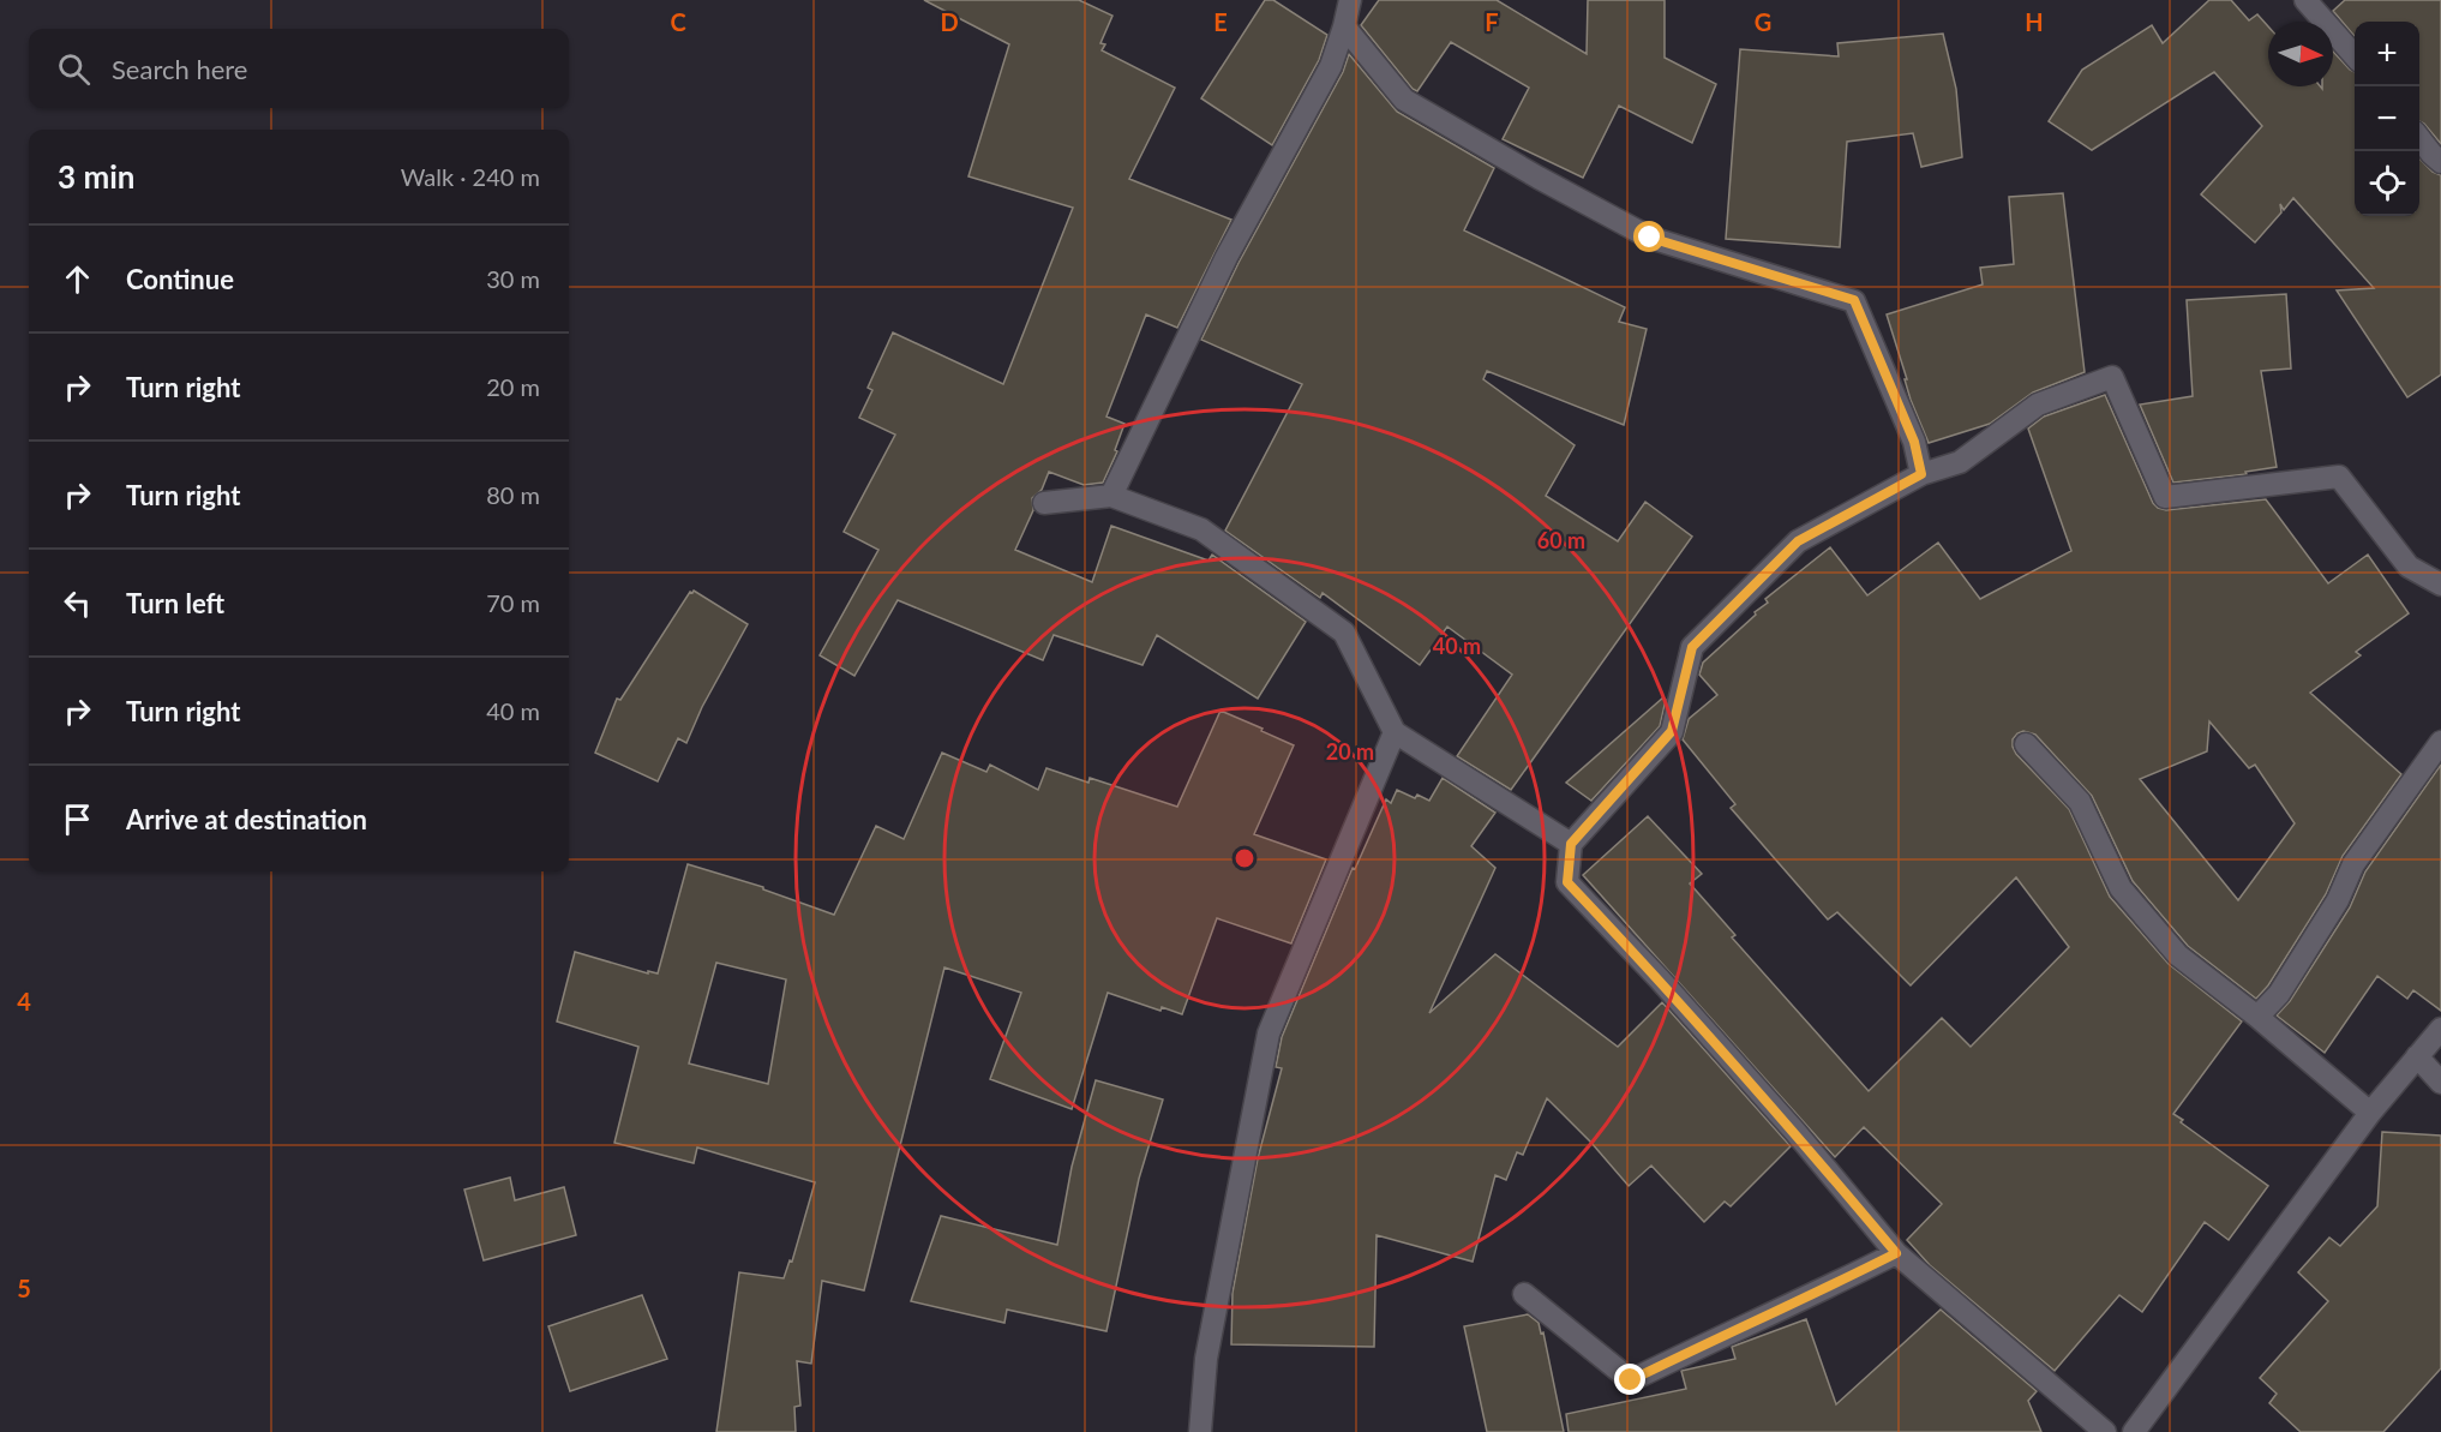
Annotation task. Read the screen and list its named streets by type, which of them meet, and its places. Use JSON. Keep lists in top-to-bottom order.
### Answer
{
  "north": "right",
  "page": {
    "map_buttons": ["+", "−"],
    "search": "Search here",
    "heading": ["3 min", "Walk · 240 m"],
    "list": [
      ["Continue", "30 m"],
      ["Turn right", "20 m"],
      ["Turn right", "80 m"],
      ["Turn left", "70 m"],
      ["Turn right", "40 m"],
      "Arrive at destination"
    ]
  },
  "grid": {
    "columns": [
      "C",
      "D",
      "E",
      "F",
      "G",
      "H"
    ],
    "rows": ["4", "5"]
  },
  "rings": ["60 m", "40 m", "20 m"]
}
